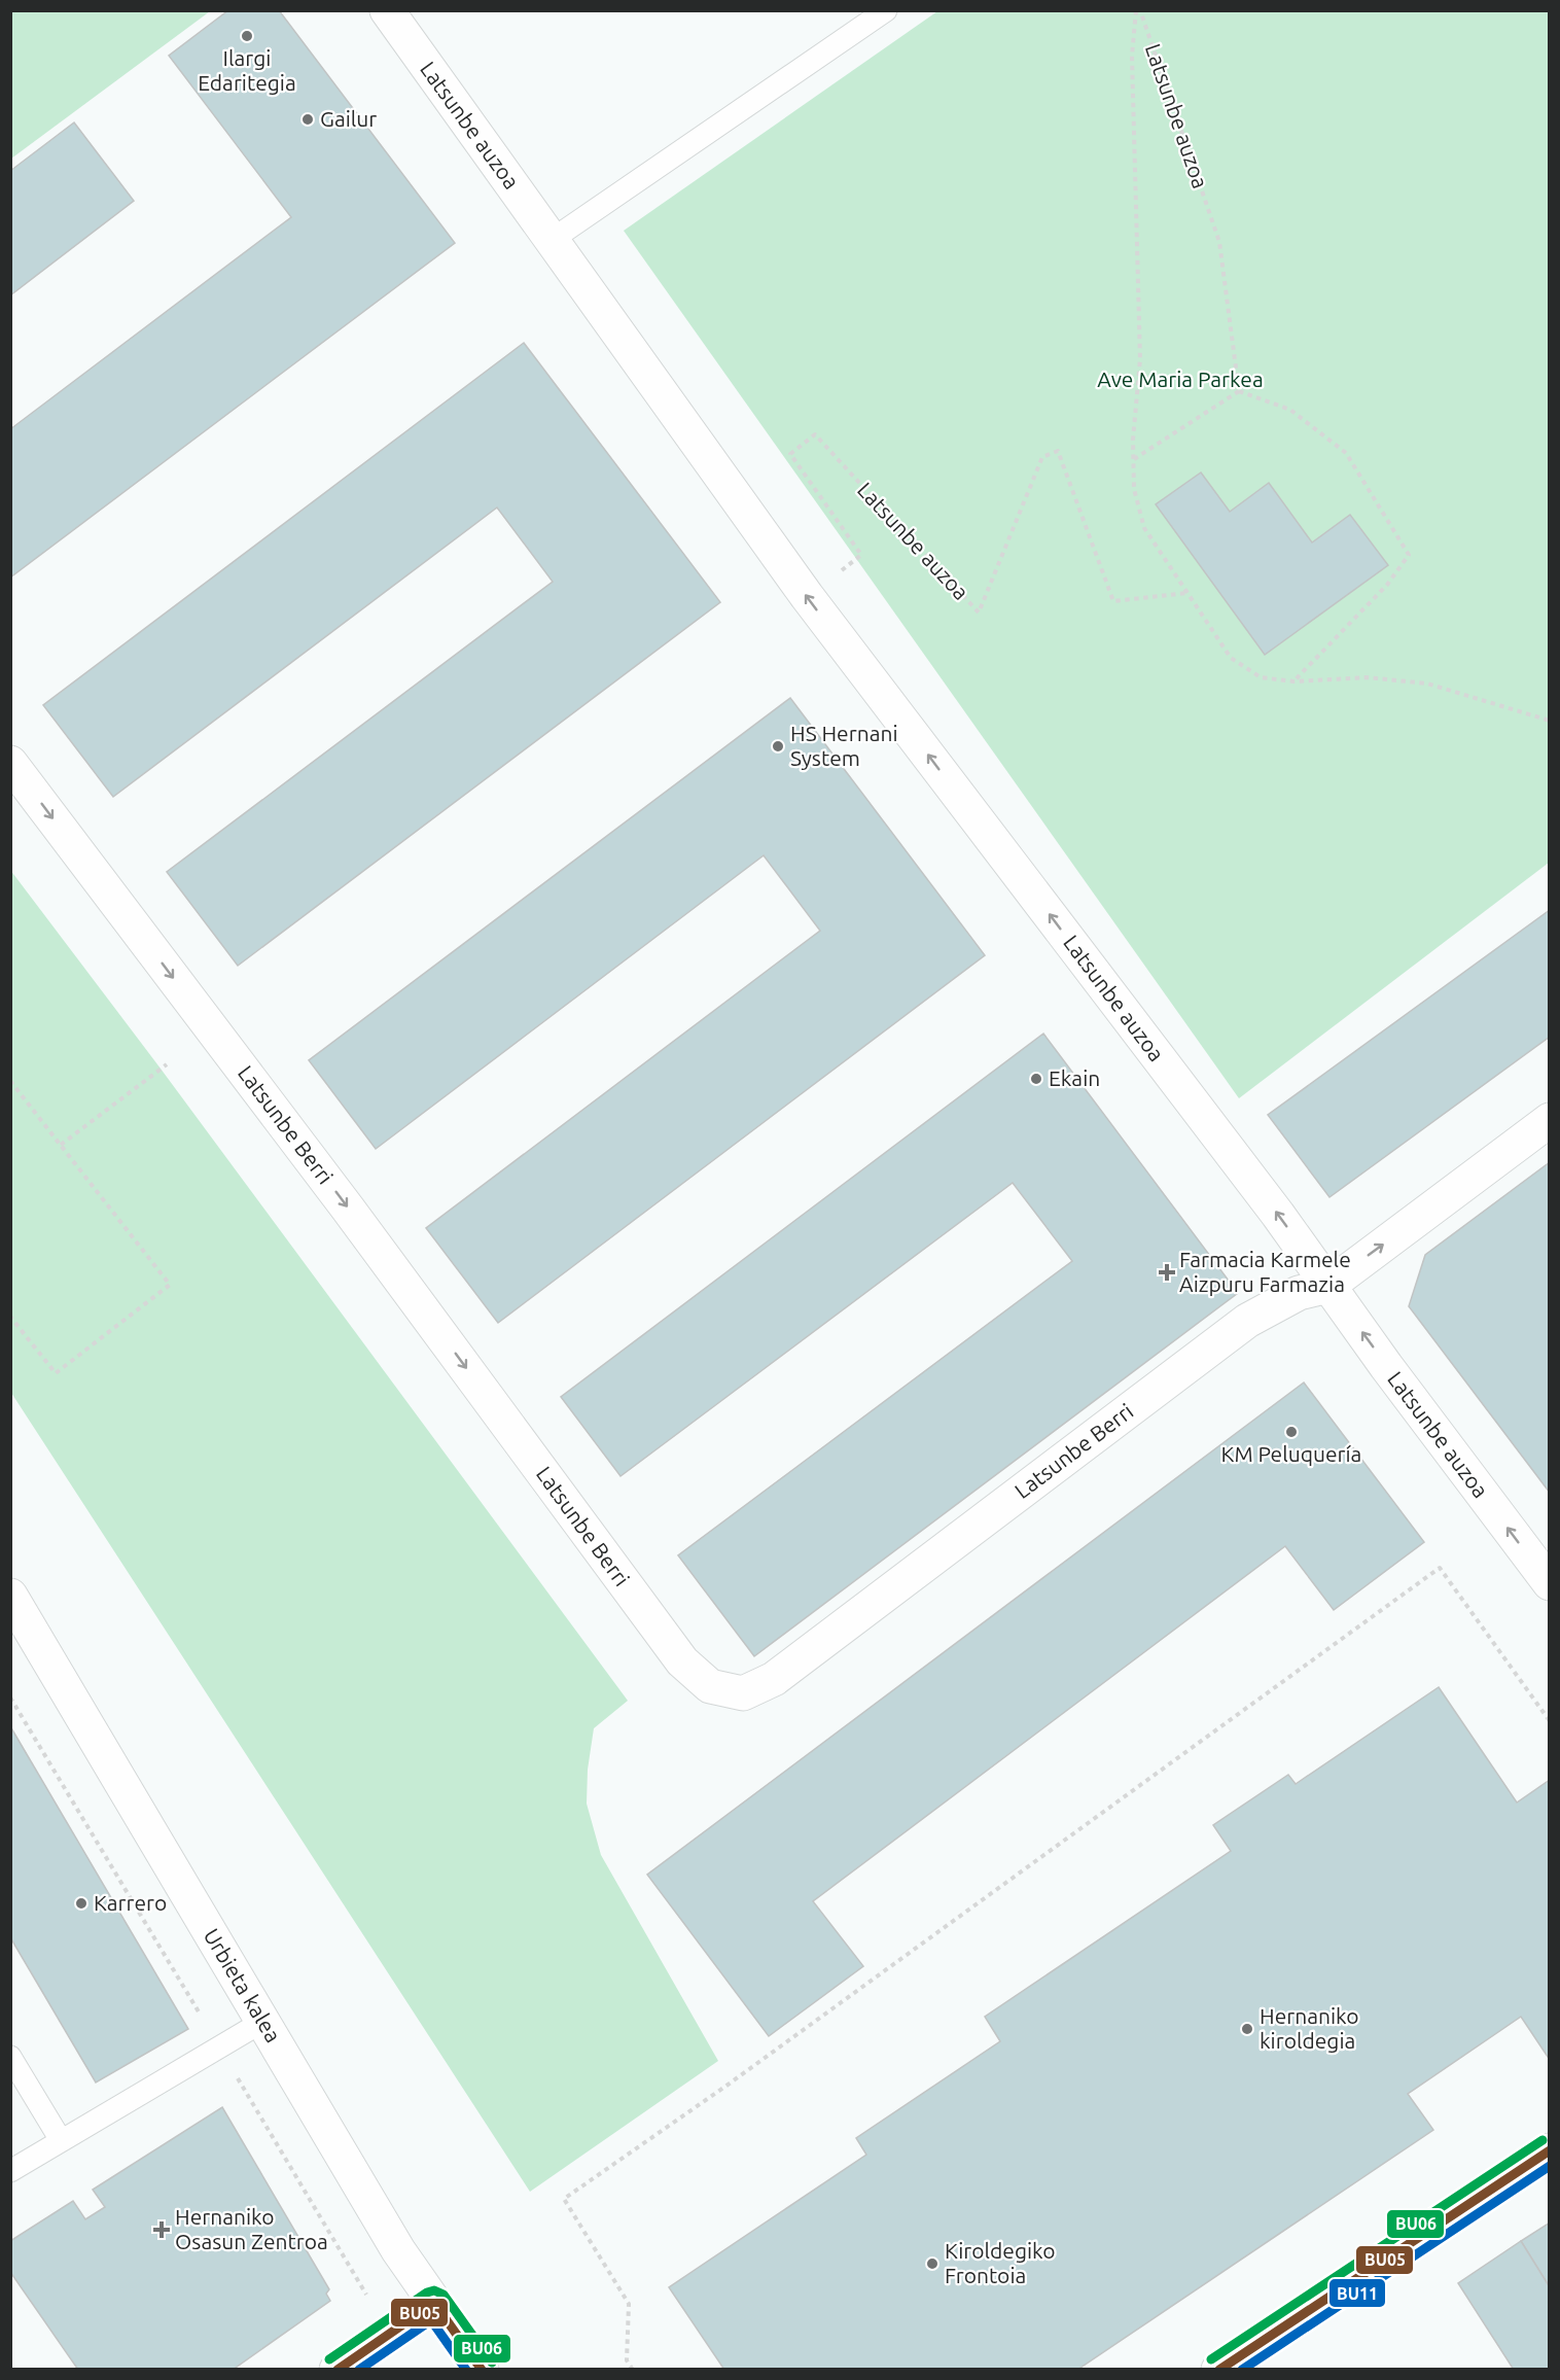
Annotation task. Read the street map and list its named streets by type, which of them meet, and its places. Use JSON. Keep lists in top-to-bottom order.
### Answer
{
  "streets": {
    "street": ["Latsunbe auzoa", "Latsunbe Berri", "Urbieta kalea"]
  },
  "crossings": [
    ["Latsunbe auzoa", "Latsunbe Berri"]
  ],
  "parks": ["Ave Maria Parkea"],
  "places": {
    "other": [
      "Ilargi Edaritegia",
      "Gailur",
      "HS Hernani System",
      "Ekain",
      "KM Peluquería",
      "Karrero",
      "Hernaniko kiroldegia",
      "Kiroldegiko Frontoia"
    ],
    "health": ["Farmacia Karmele Aizpuru Farmazia", "Hernaniko Osasun Zentroa"]
  },
  "lines": ["transit line BU06", "transit line BU05", "transit line BU11"]
}
